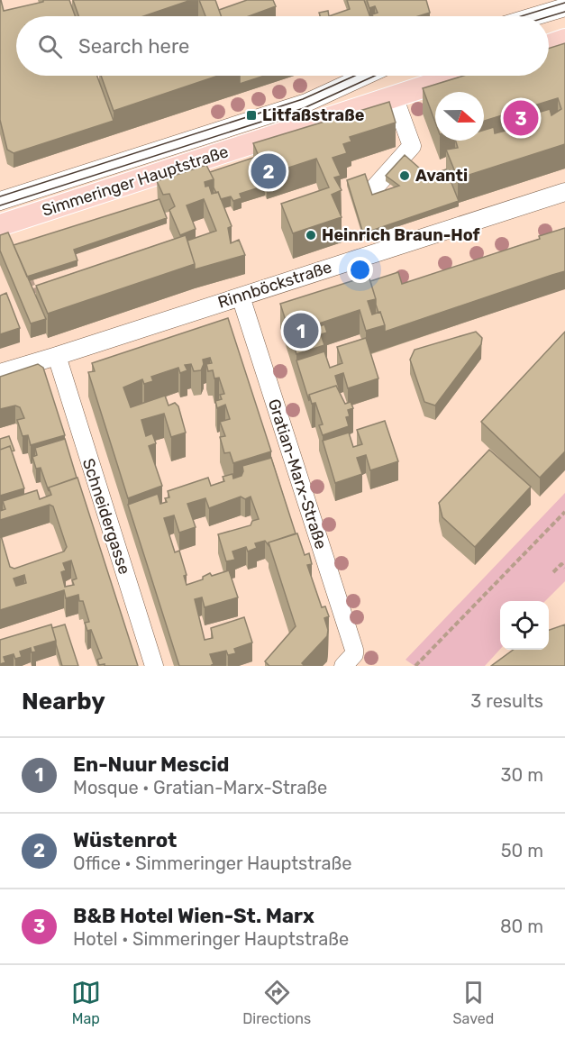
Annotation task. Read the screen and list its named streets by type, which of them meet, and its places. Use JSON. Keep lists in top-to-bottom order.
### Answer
{
  "streets": {
    "main road": ["Simmeringer Hauptstraße"],
    "street": ["Rinnböckstraße", "Gratian-Marx-Straße", "Schneidergasse"]
  },
  "crossings": [
    ["Rinnböckstraße", "Gratian-Marx-Straße"],
    ["Rinnböckstraße", "Schneidergasse"]
  ],
  "places": {
    "transit": ["Litfaßstraße"],
    "other": ["Avanti", "Heinrich Braun-Hof"]
  },
  "north": "right",
  "page": {
    "search": "Search here",
    "pins": ["3", "2", "1"],
    "heading": ["Nearby", "3 results"],
    "list": [
      {
        "mark": "1",
        "name": "En-Nuur Mescid",
        "note": "Mosque · Gratian-Marx-Straße",
        "value": "30 m"
      },
      {
        "mark": "2",
        "name": "Wüstenrot",
        "note": "Office · Simmeringer Hauptstraße",
        "value": "50 m"
      },
      {
        "mark": "3",
        "name": "B&B Hotel Wien-St. Marx",
        "note": "Hotel · Simmeringer Hauptstraße",
        "value": "80 m"
      }
    ],
    "nav": ["Map", "Directions", "Saved"]
  }
}
